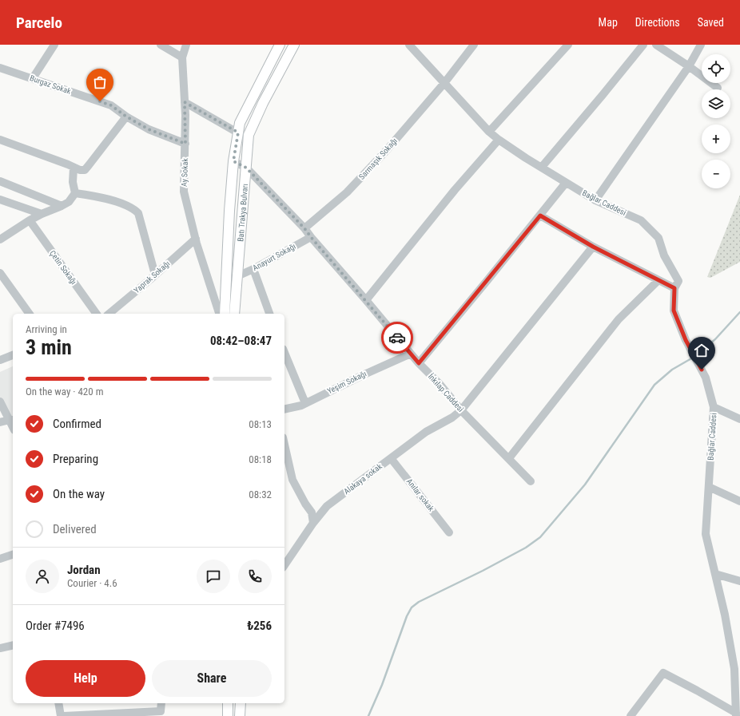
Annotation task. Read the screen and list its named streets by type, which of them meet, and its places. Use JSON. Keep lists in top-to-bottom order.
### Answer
{
  "streets": {
    "main road": ["Batı Trakya Bulvarı"],
    "street": [
      "Burgaz Sokak",
      "Sarmaşık Sokağı",
      "Ay Sokak",
      "Bağlar Caddesi",
      "Anayurt Sokağı",
      "Çetin Sokağı",
      "Yaprak Sokağı",
      "Yeşim Sokağı",
      "İnkılap Caddesi",
      "Alakaya sokak",
      "Anılar sokak"
    ]
  },
  "crossings": [
    ["Burgaz Sokak", "Ay Sokak"],
    ["Sarmaşık Sokağı", "Bağlar Caddesi"],
    ["Sarmaşık Sokağı", "İnkılap Caddesi"],
    ["Ay Sokak", "Yaprak Sokağı"],
    ["Batı Trakya Bulvarı", "Anayurt Sokağı"],
    ["Batı Trakya Bulvarı", "İnkılap Caddesi"],
    ["Anayurt Sokağı", "İnkılap Caddesi"],
    ["Yeşim Sokağı", "İnkılap Caddesi"],
    ["İnkılap Caddesi", "Alakaya sokak"],
    ["Alakaya sokak", "Anılar sokak"]
  ],
  "page": {
    "header": "Parcelo",
    "nav": ["Map", "Directions", "Saved"],
    "map_buttons": ["+", "−"],
    "heading": ["3 min", "Arriving in", "08:42–08:47"],
    "panel": [
      "Jordan",
      "Courier · 4.6",
      "Order #7496",
      "₺256"
    ],
    "bar": "On the way · 420 m",
    "list": [
      ["Confirmed", "08:13"],
      ["Preparing", "08:18"],
      ["On the way", "08:32"],
      "Delivered"
    ],
    "buttons": ["Help", "Share"]
  }
}
